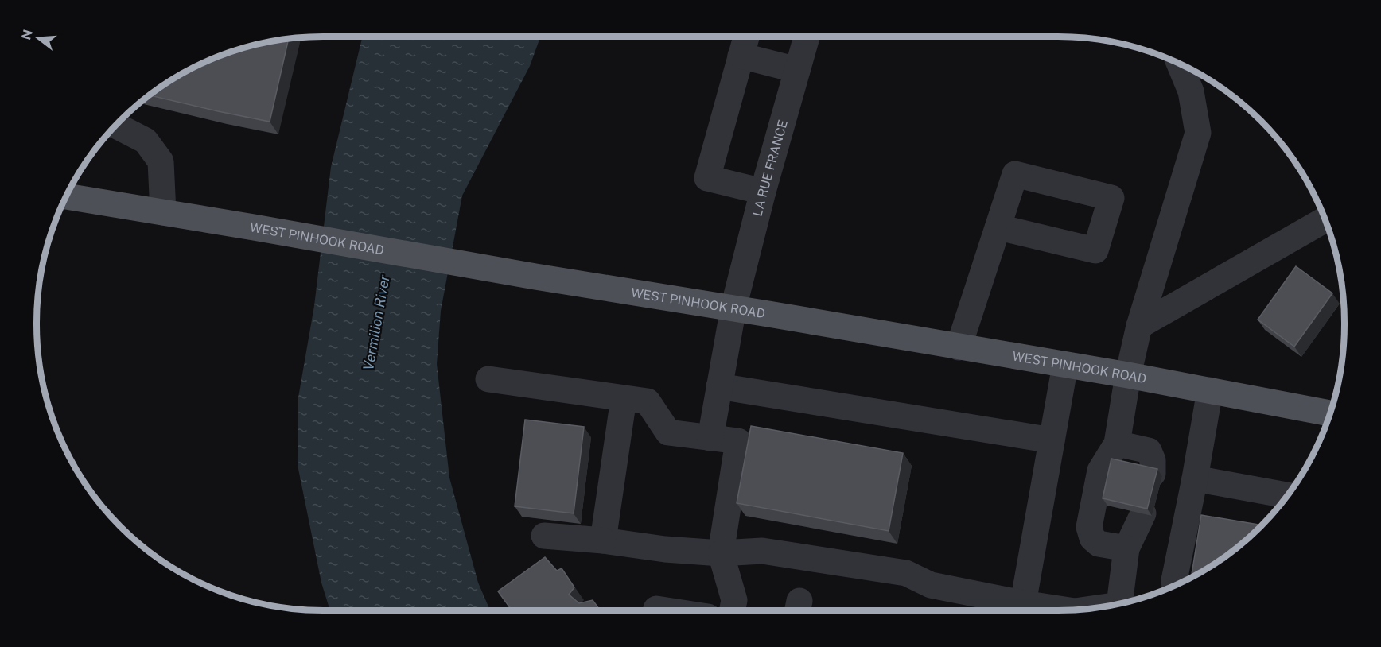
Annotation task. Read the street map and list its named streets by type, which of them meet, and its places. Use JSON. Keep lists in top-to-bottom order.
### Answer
{
  "streets": {
    "main road": ["WEST PINHOOK ROAD"],
    "street": ["LA RUE FRANCE"]
  },
  "crossings": [
    ["LA RUE FRANCE", "WEST PINHOOK ROAD"]
  ],
  "water": ["Vermilion River"],
  "north": "left"
}
